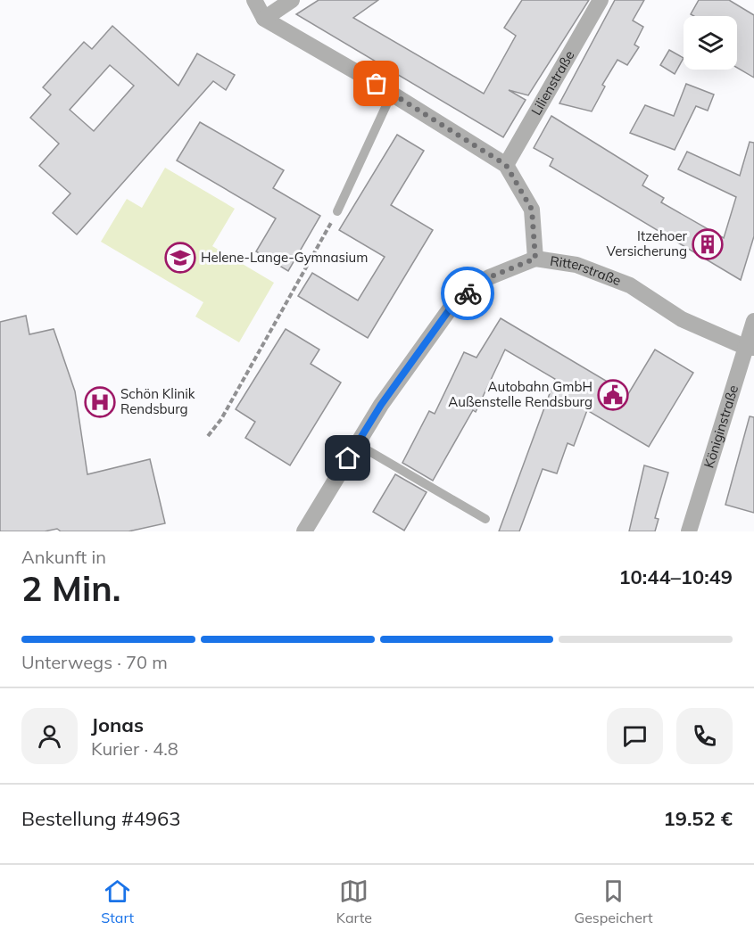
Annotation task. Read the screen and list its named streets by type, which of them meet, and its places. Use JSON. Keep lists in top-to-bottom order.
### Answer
{
  "streets": {
    "street": ["Lilienstraße", "Ritterstraße", "Königinstraße"]
  },
  "crossings": [
    ["Lilienstraße", "Ritterstraße"],
    ["Ritterstraße", "Königinstraße"]
  ],
  "places": {
    "building": ["Itzehoer Versicherung"],
    "school or university": ["Helene-Lange-Gymnasium"],
    "public building": ["Autobahn GmbH Außenstelle Rendsburg"],
    "hospital": ["Schön Klinik Rendsburg"]
  },
  "page": {
    "heading": ["2 Min.", "Ankunft in", "10:44–10:49"],
    "panel": [
      "Jonas",
      "Kurier · 4.8",
      "Bestellung #4963",
      "19.52 €"
    ],
    "bar": "Unterwegs · 70 m",
    "tabs": ["Start", "Karte", "Gespeichert"]
  }
}
